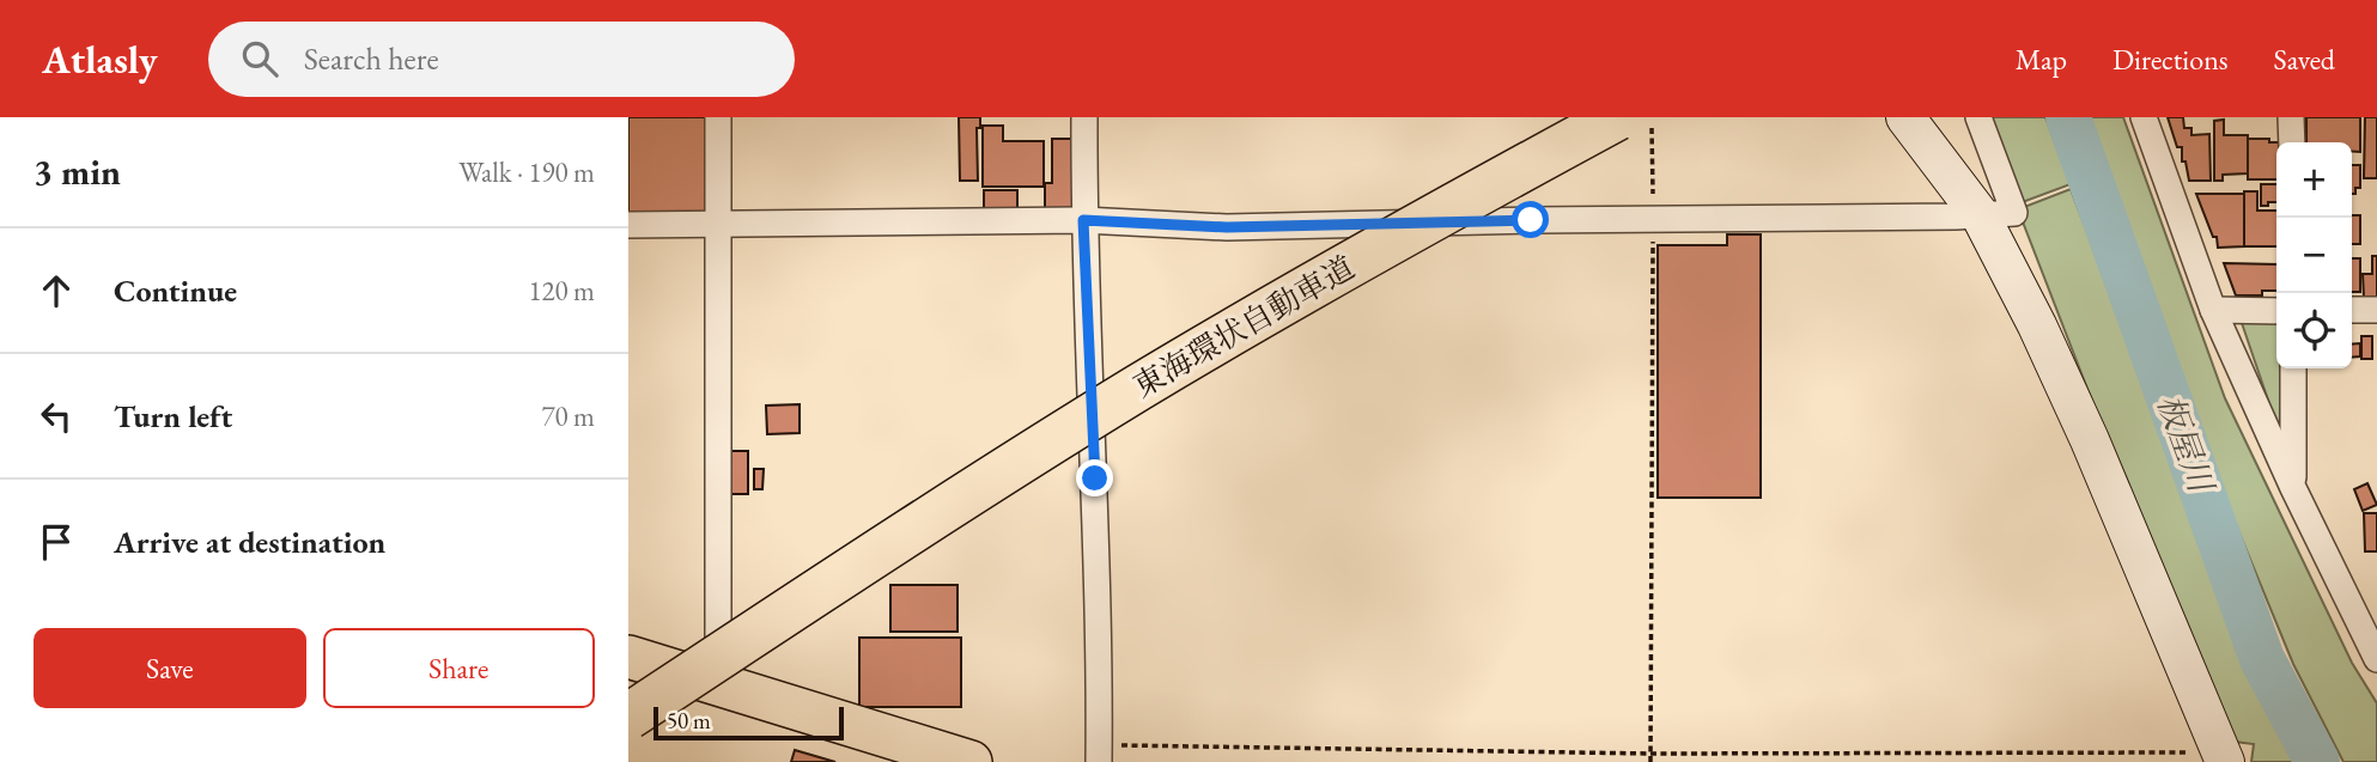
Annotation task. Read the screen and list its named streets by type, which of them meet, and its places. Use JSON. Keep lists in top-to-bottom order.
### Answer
{
  "streets": {
    "highway": ["東海環状自動車道"]
  },
  "water": ["板屋川"],
  "scale_bar": "50 m",
  "page": {
    "header": "Atlasly",
    "search": "Search here",
    "nav": ["Map", "Directions", "Saved"],
    "heading": ["3 min", "Walk · 190 m"],
    "map_buttons": ["+", "−"],
    "list": [
      ["Continue", "120 m"],
      ["Turn left", "70 m"],
      "Arrive at destination"
    ],
    "buttons": ["Save", "Share"],
    "scale": "50 m"
  }
}
